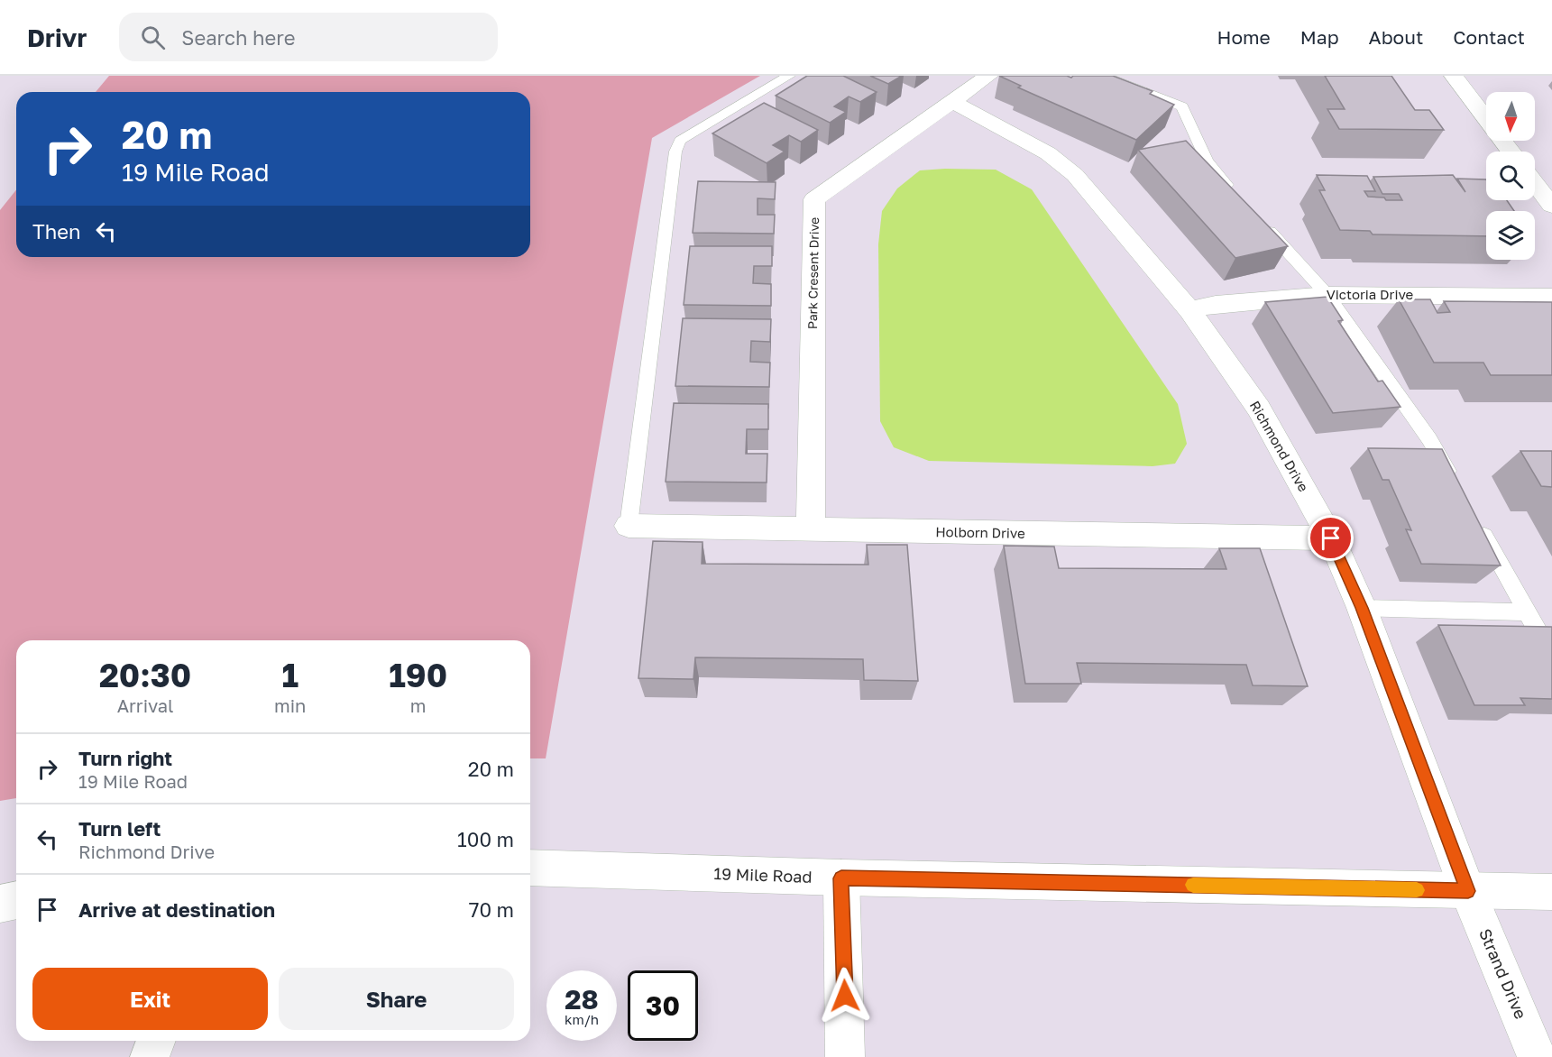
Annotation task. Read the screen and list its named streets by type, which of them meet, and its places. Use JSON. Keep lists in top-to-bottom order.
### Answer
{
  "streets": {
    "street": [
      "Park Cresent Drive",
      "Victoria Drive",
      "Richmond Drive",
      "Holborn Drive",
      "19 Mile Road",
      "Strand Drive"
    ]
  },
  "crossings": [
    ["Park Cresent Drive", "Richmond Drive"],
    ["Park Cresent Drive", "Holborn Drive"],
    ["Victoria Drive", "Richmond Drive"],
    ["Richmond Drive", "Holborn Drive"],
    ["Richmond Drive", "19 Mile Road"],
    ["Richmond Drive", "Strand Drive"],
    ["19 Mile Road", "Strand Drive"]
  ],
  "north": "bottom",
  "page": {
    "header": "Drivr",
    "search": "Search here",
    "nav": [
      "Home",
      "Map",
      "About",
      "Contact"
    ],
    "turn": ["20 m", "19 Mile Road"],
    "then": "Then",
    "eta": [
      "20:30",
      "Arrival",
      "1",
      "min",
      "190",
      "m"
    ],
    "list": [
      {
        "name": "Turn right",
        "note": "19 Mile Road",
        "value": "20 m"
      },
      {
        "name": "Turn left",
        "note": "Richmond Drive",
        "value": "100 m"
      },
      {
        "name": "Arrive at destination",
        "value": "70 m"
      }
    ],
    "buttons": ["Exit", "Share"],
    "speed": "28 km/h",
    "limit": "30"
  }
}
